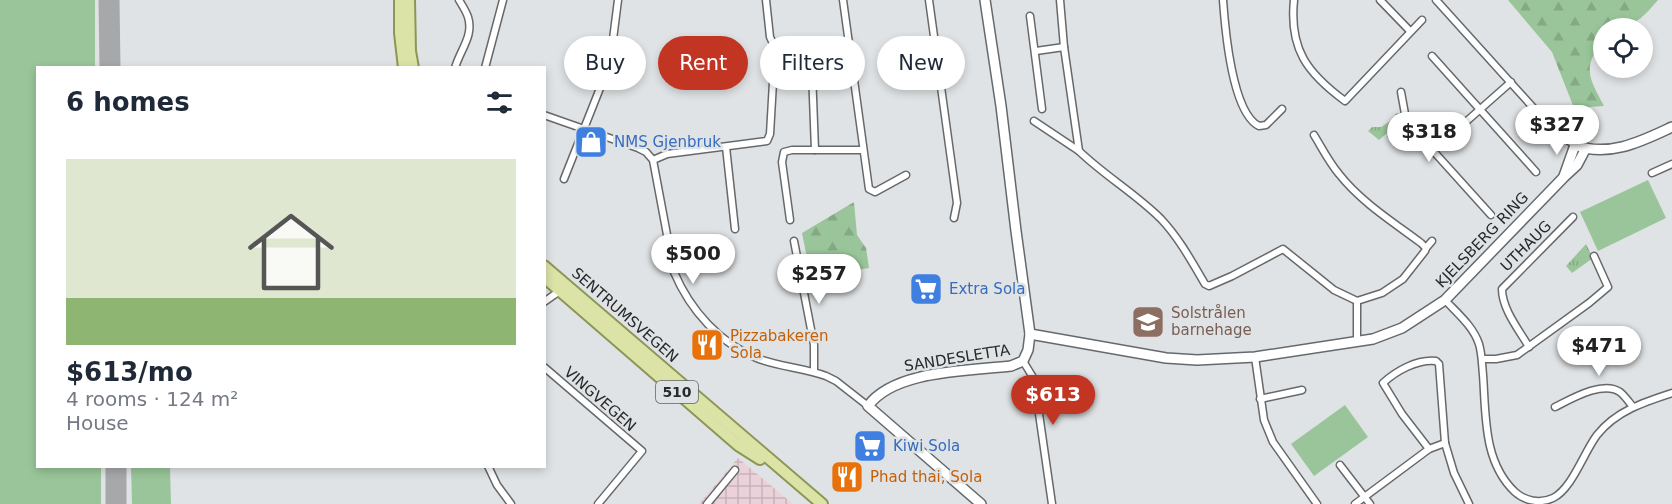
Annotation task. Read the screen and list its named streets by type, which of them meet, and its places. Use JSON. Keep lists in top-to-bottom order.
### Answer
{
  "streets": {
    "main road": ["SENTRUMSVEGEN", "510"],
    "street": [
      "KJELSBERG RING",
      "UTHAUG",
      "SANDESLETTA",
      "VINGVEGEN"
    ]
  },
  "crossings": [
    ["KJELSBERG RING", "SANDESLETTA"]
  ],
  "places": {
    "shop": ["NMS Gjenbruk"],
    "supermarket": ["Extra Sola", "Kiwi Sola"],
    "school or university": ["Solstrålen barnehage"],
    "restaurant": ["Pizzabakeren Sola", "Phad thai, Sola"]
  },
  "page": {
    "chip": [
      "Buy",
      "Rent",
      "Filters",
      "New"
    ],
    "heading": "6 homes",
    "price": [
      "$327",
      "$318",
      "$500",
      "$257",
      "$471",
      "$613"
    ],
    "list": [
      {
        "name": "$613/mo",
        "note": "4 rooms · 124 m² · House"
      }
    ]
  }
}
